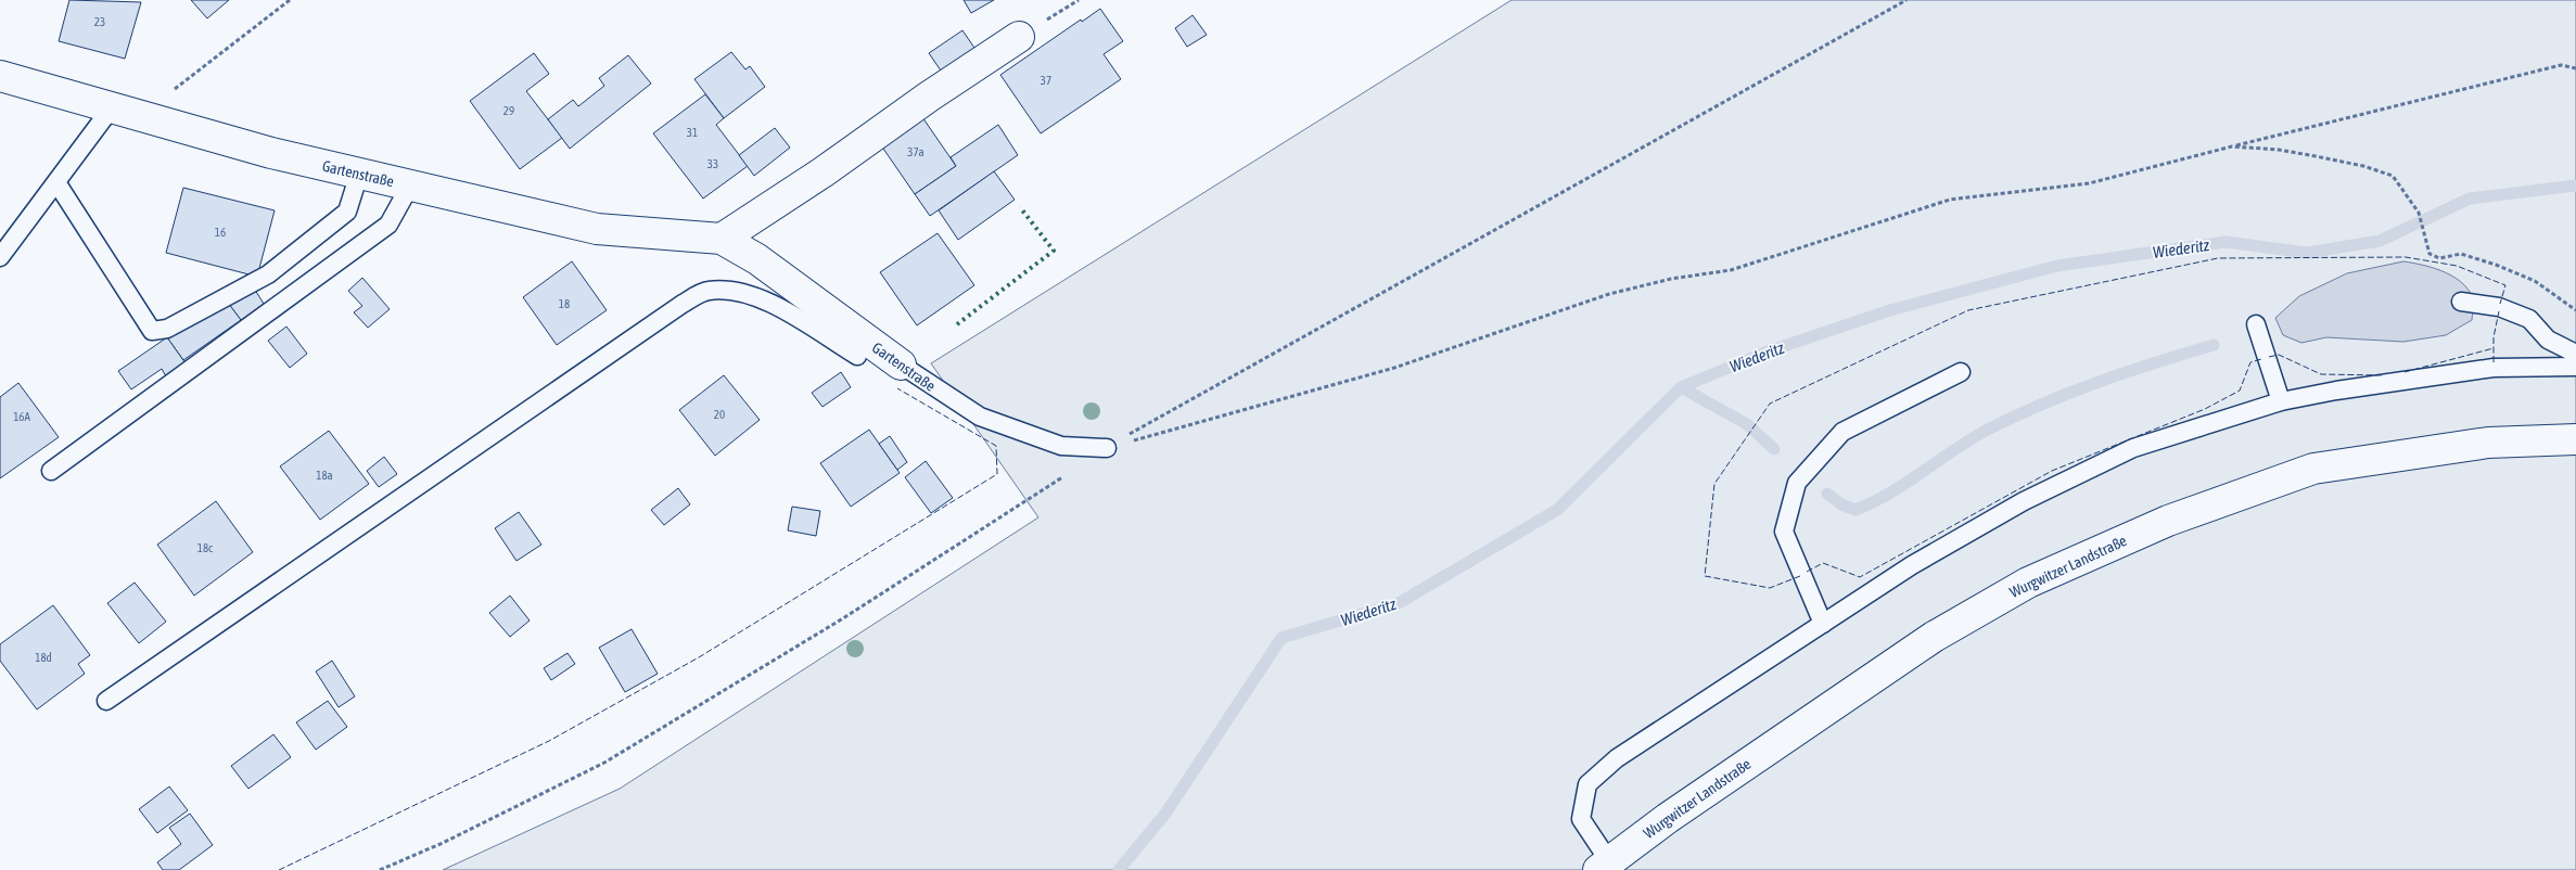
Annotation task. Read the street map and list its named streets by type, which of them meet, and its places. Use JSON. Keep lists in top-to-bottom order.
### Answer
{
  "streets": {
    "street": ["Gartenstraße", "Wurgwitzer Landstraße"]
  },
  "water": ["Wiederitz"],
  "house_numbers": [
    "23",
    "37",
    "29",
    "31",
    "37a",
    "33",
    "16",
    "18",
    "20",
    "16A",
    "18a",
    "18c",
    "18d"
  ]
}
